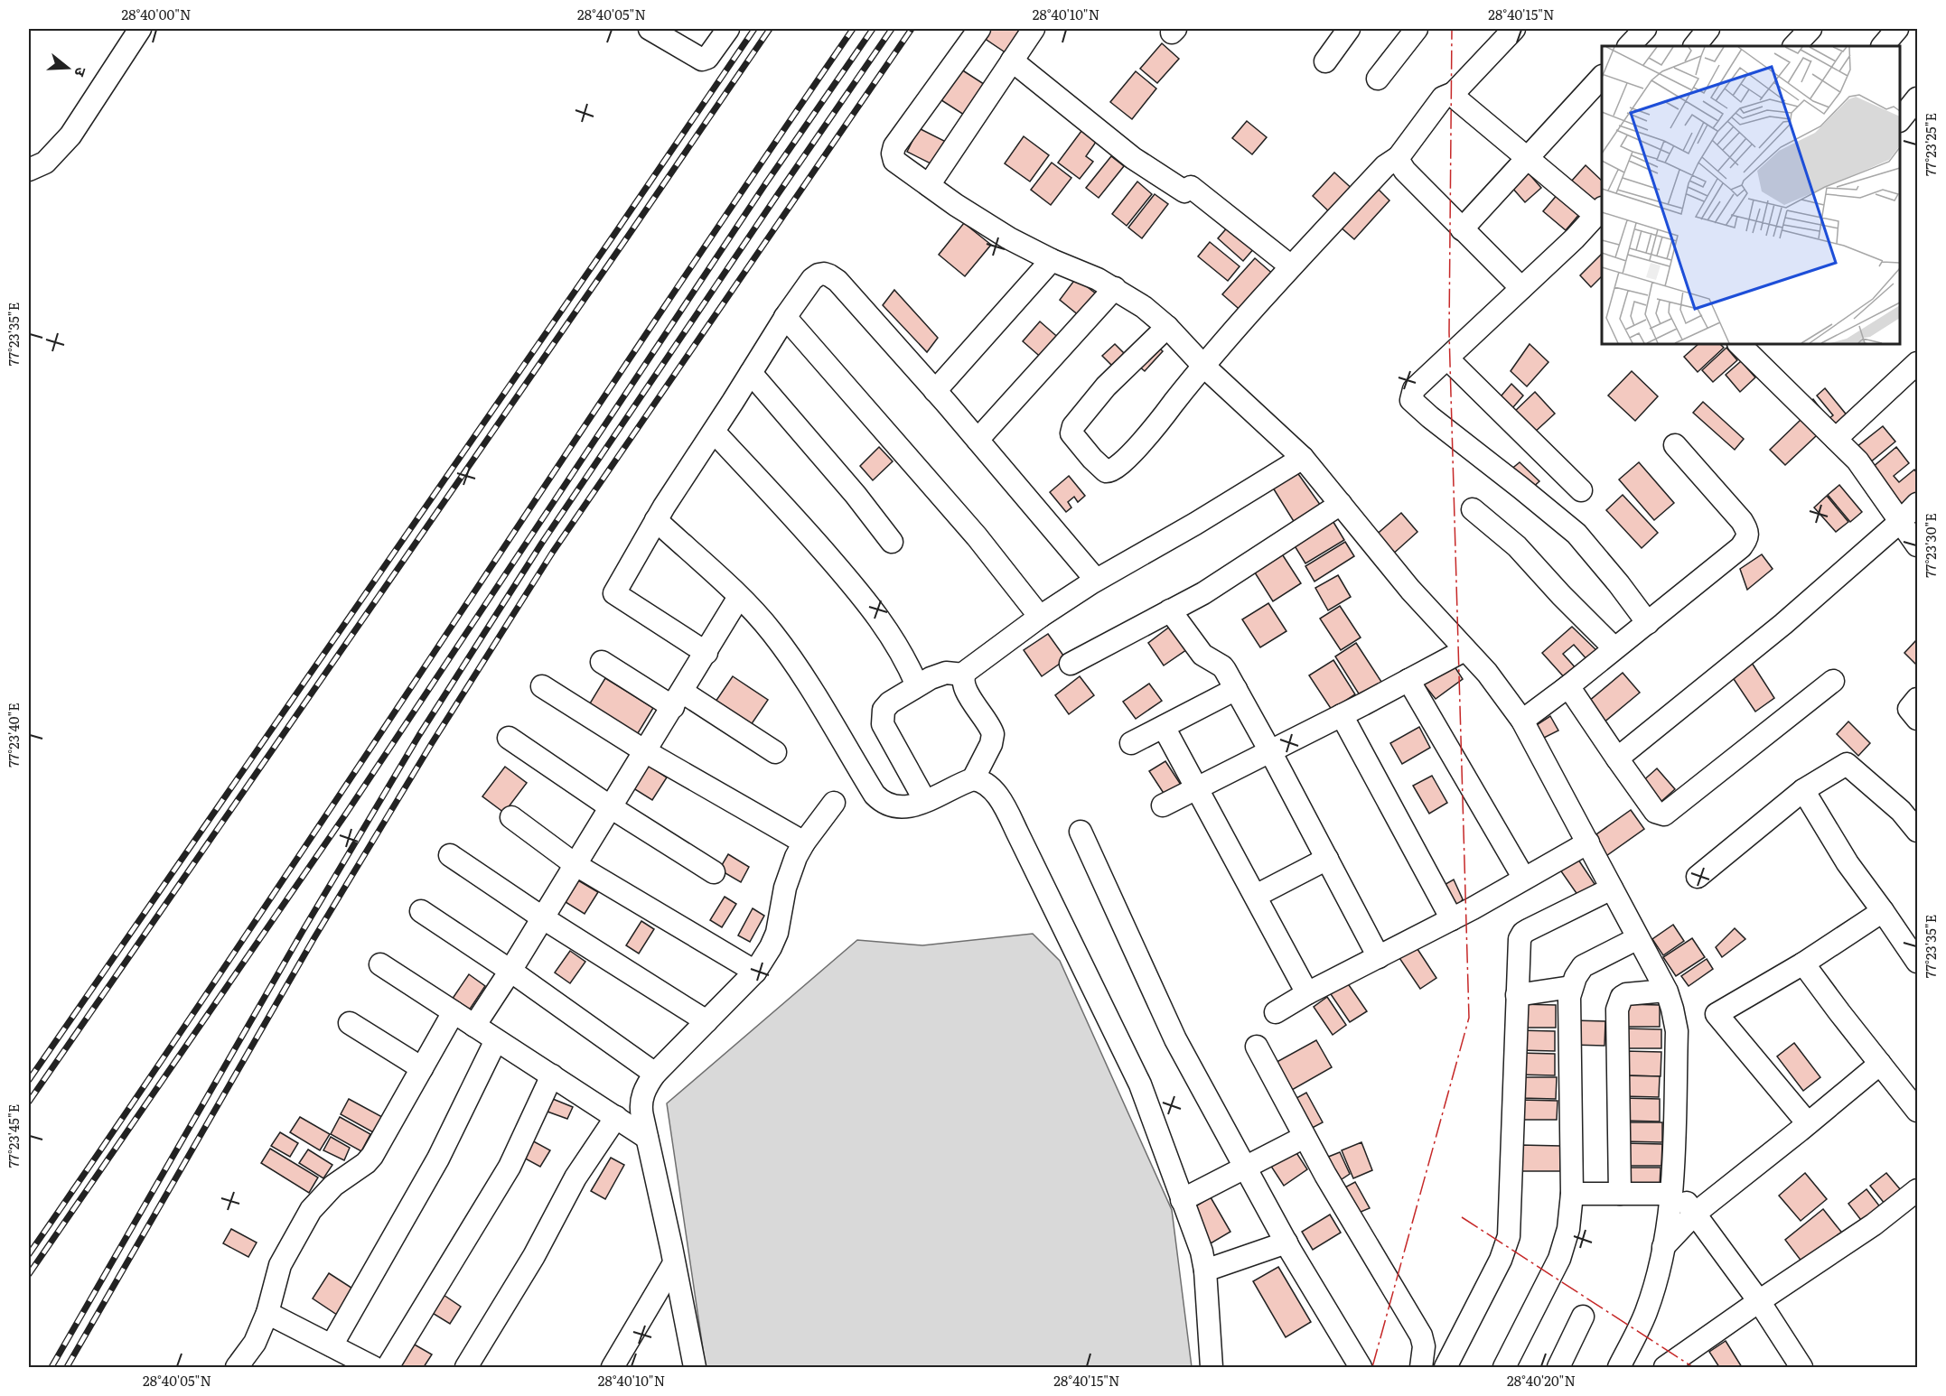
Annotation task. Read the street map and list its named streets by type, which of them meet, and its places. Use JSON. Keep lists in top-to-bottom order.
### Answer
{
  "north": "right",
  "coordinates": [
    "28°40'00\"N",
    "28°40'05\"N",
    "28°40'10\"N",
    "28°40'15\"N",
    "77°23'25\"E",
    "77°23'35\"E",
    "77°23'30\"E",
    "77°23'40\"E",
    "77°23'45\"E",
    "28°40'20\"N"
  ]
}
